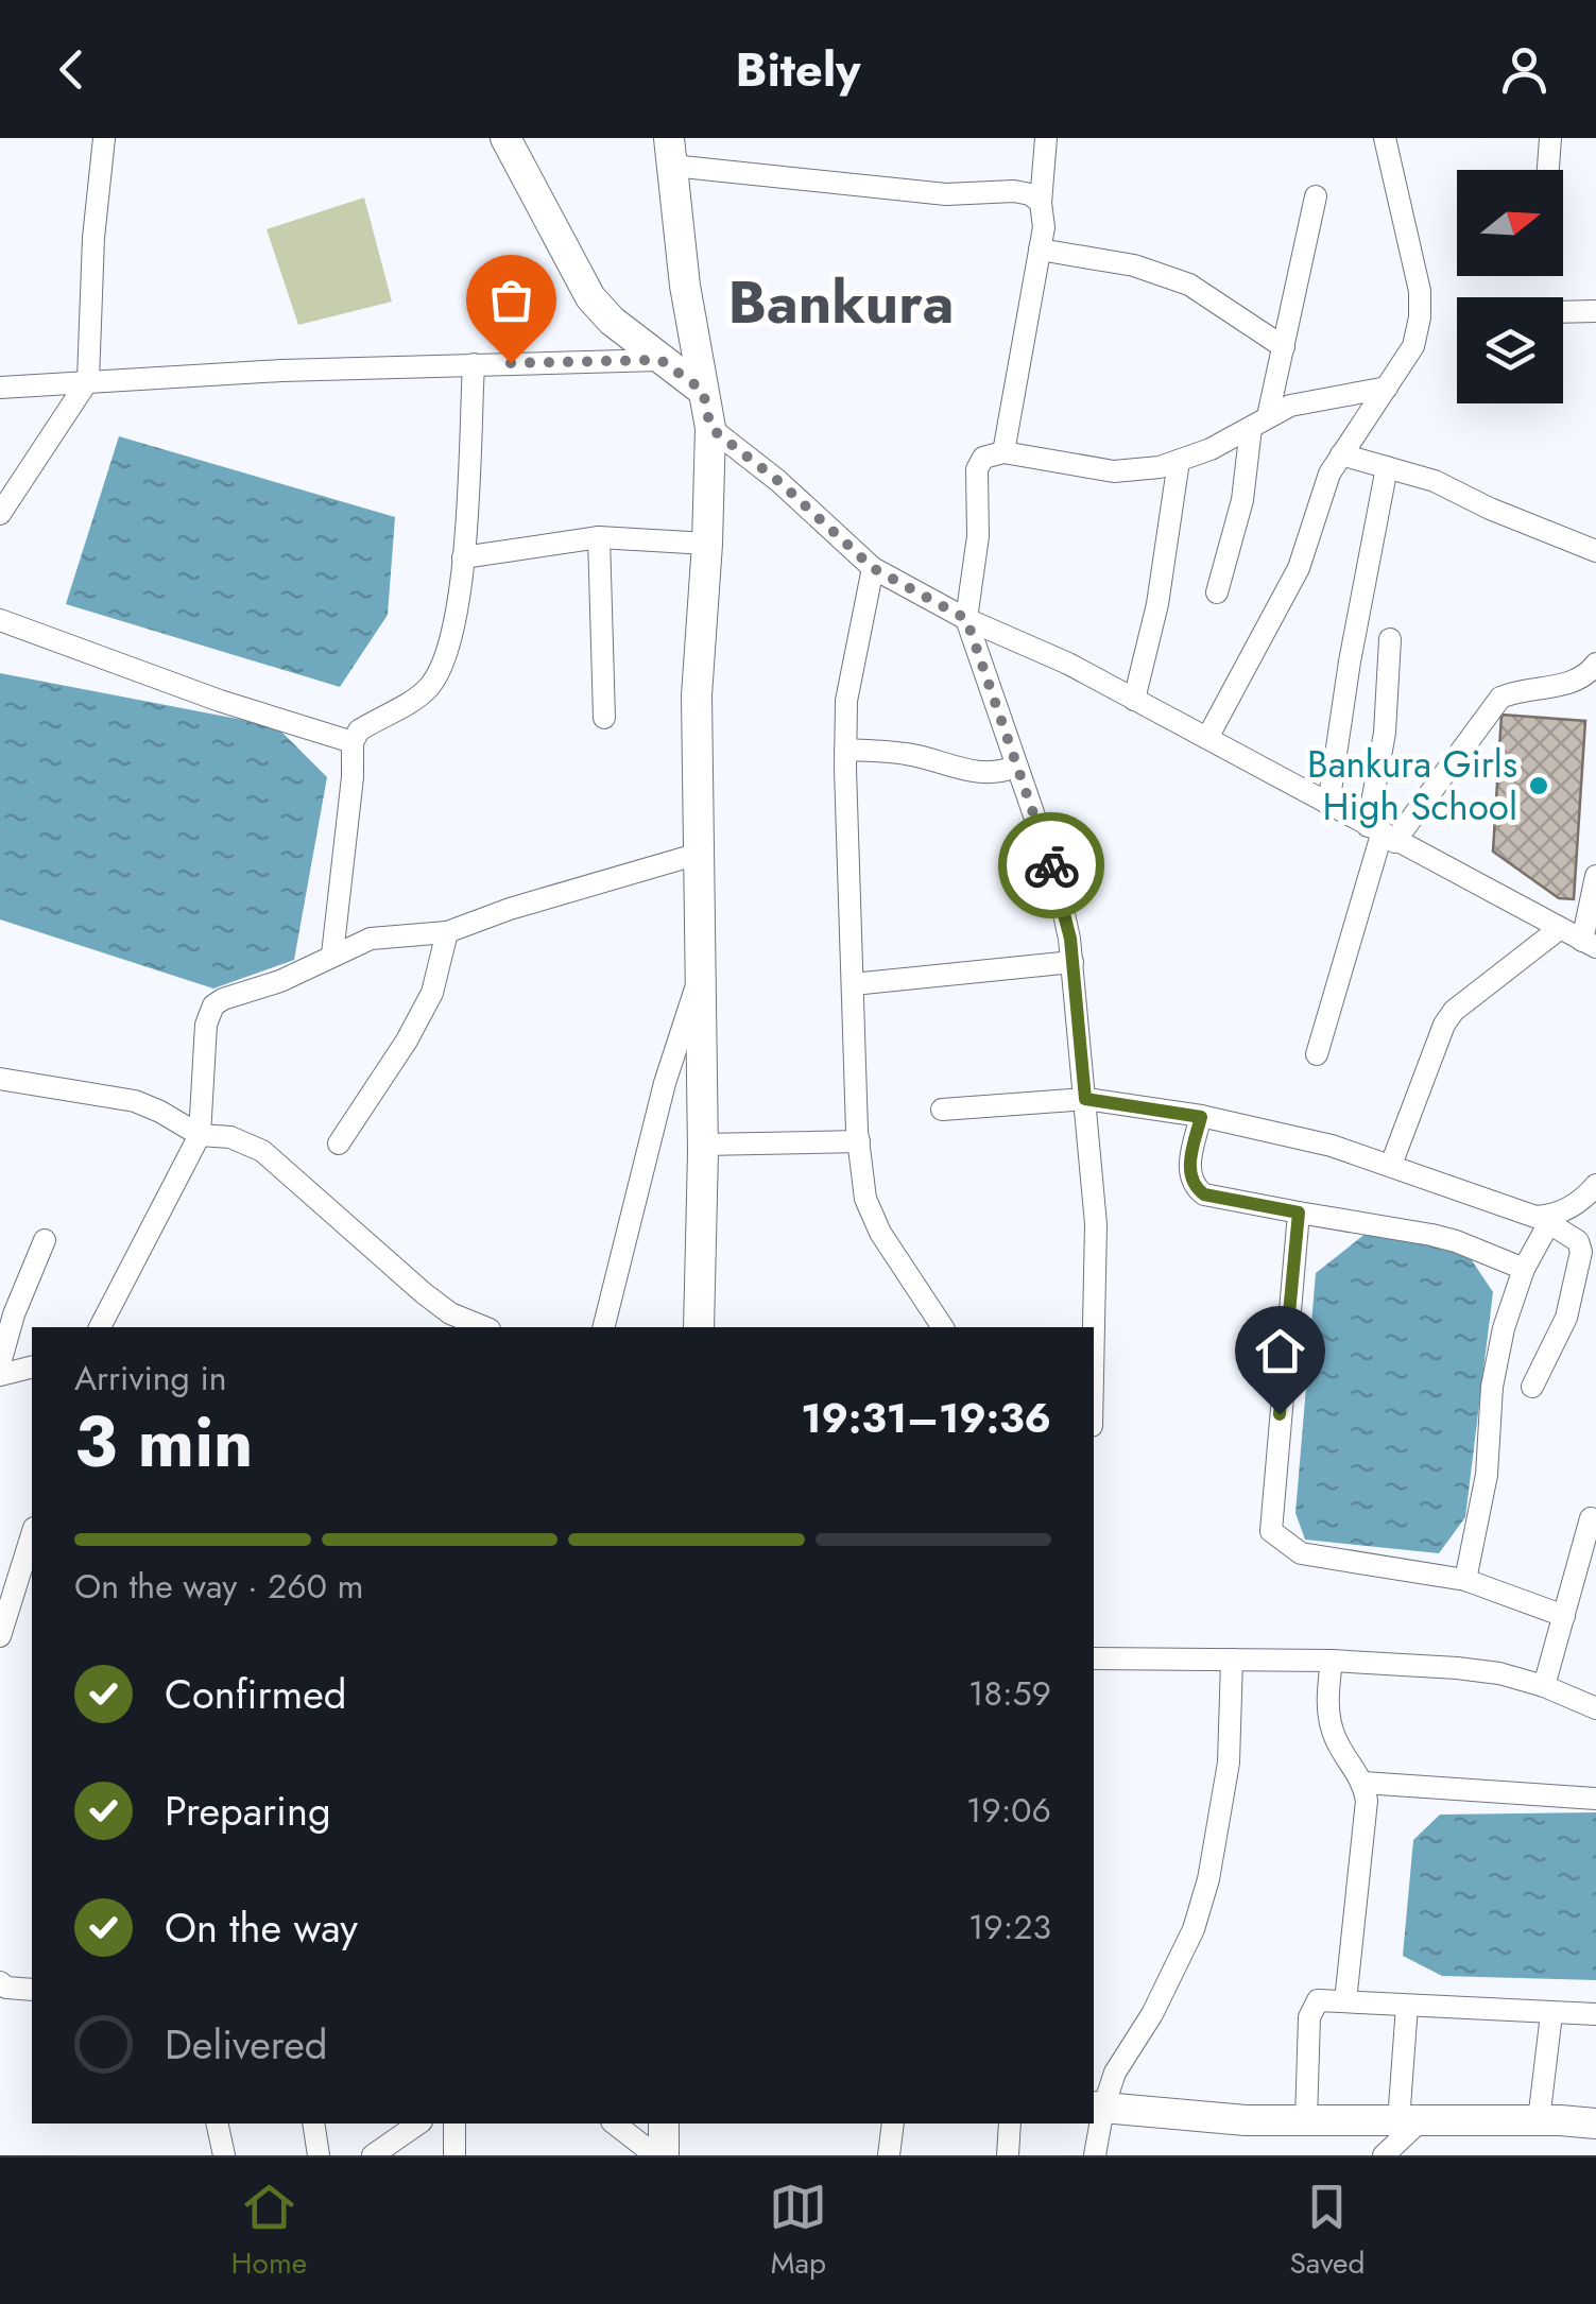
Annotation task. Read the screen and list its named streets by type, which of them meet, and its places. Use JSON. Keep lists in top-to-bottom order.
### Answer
{
  "districts": ["Bankura"],
  "places": ["Bankura Girls High School"],
  "north": "right",
  "page": {
    "header": "Bitely",
    "heading": ["3 min", "Arriving in", "19:31–19:36"],
    "bar": "On the way · 260 m",
    "list": [
      ["Confirmed", "18:59"],
      ["Preparing", "19:06"],
      ["On the way", "19:23"],
      "Delivered"
    ],
    "tabs": ["Home", "Map", "Saved"]
  }
}
